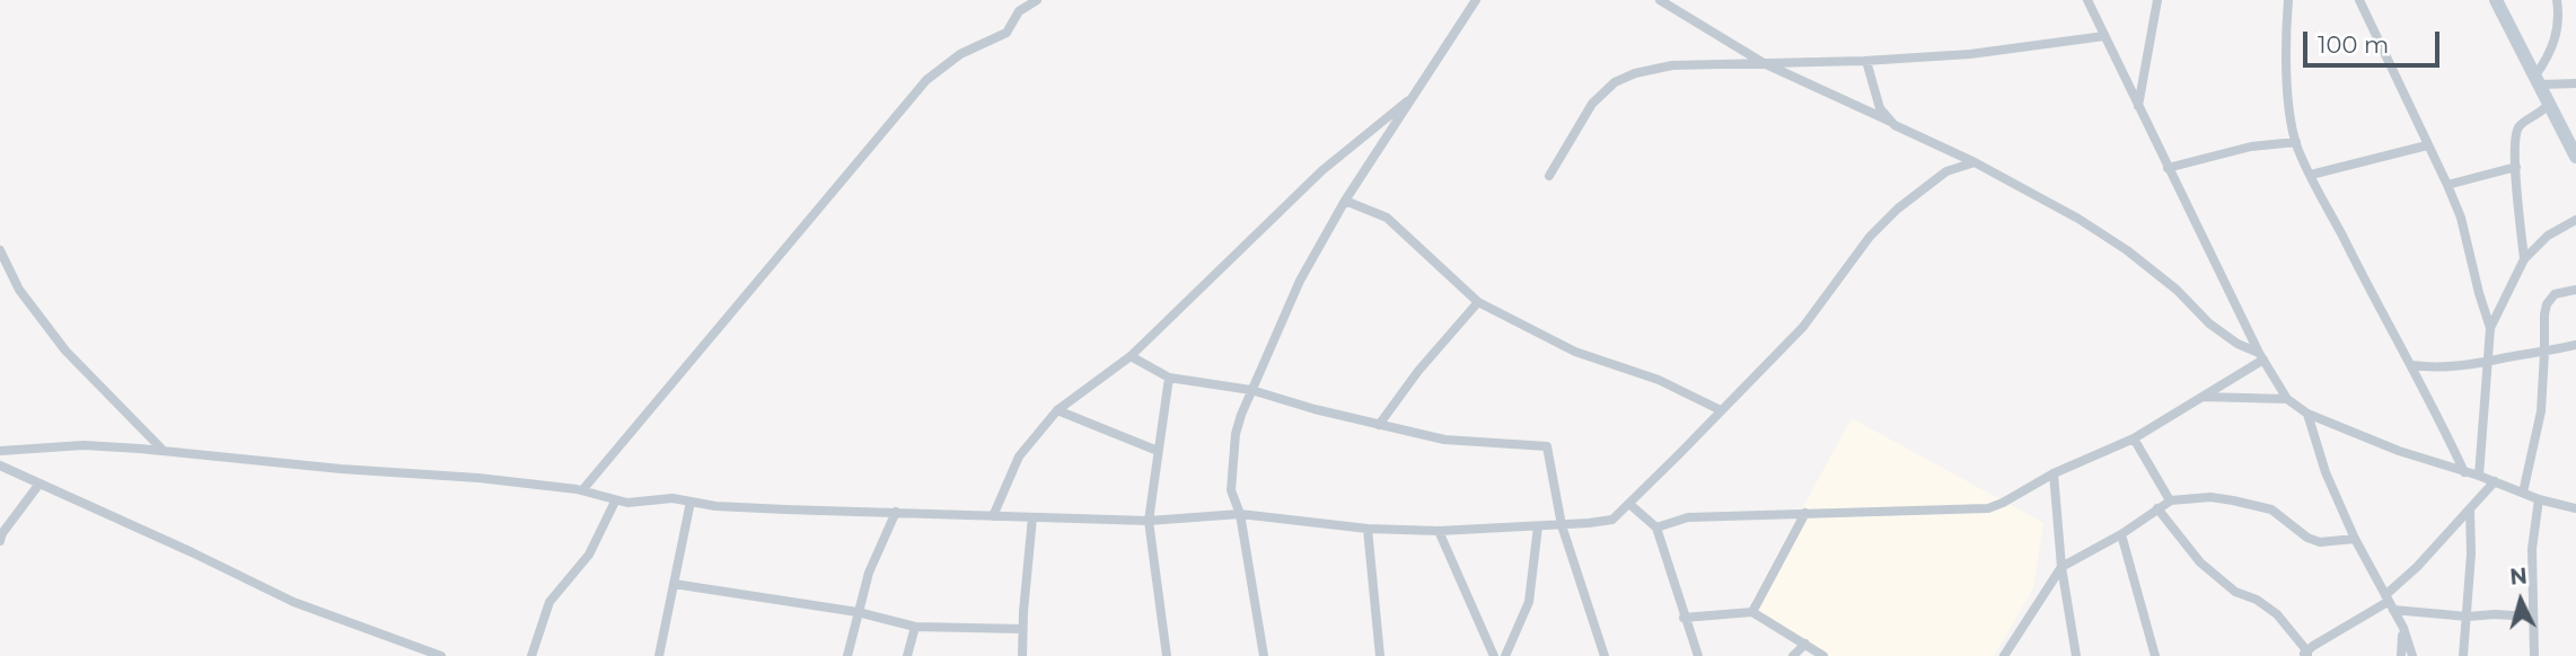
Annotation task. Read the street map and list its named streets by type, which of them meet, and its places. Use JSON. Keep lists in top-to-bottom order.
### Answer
{
  "scale_bar": "100 m",
  "north": "top"
}
